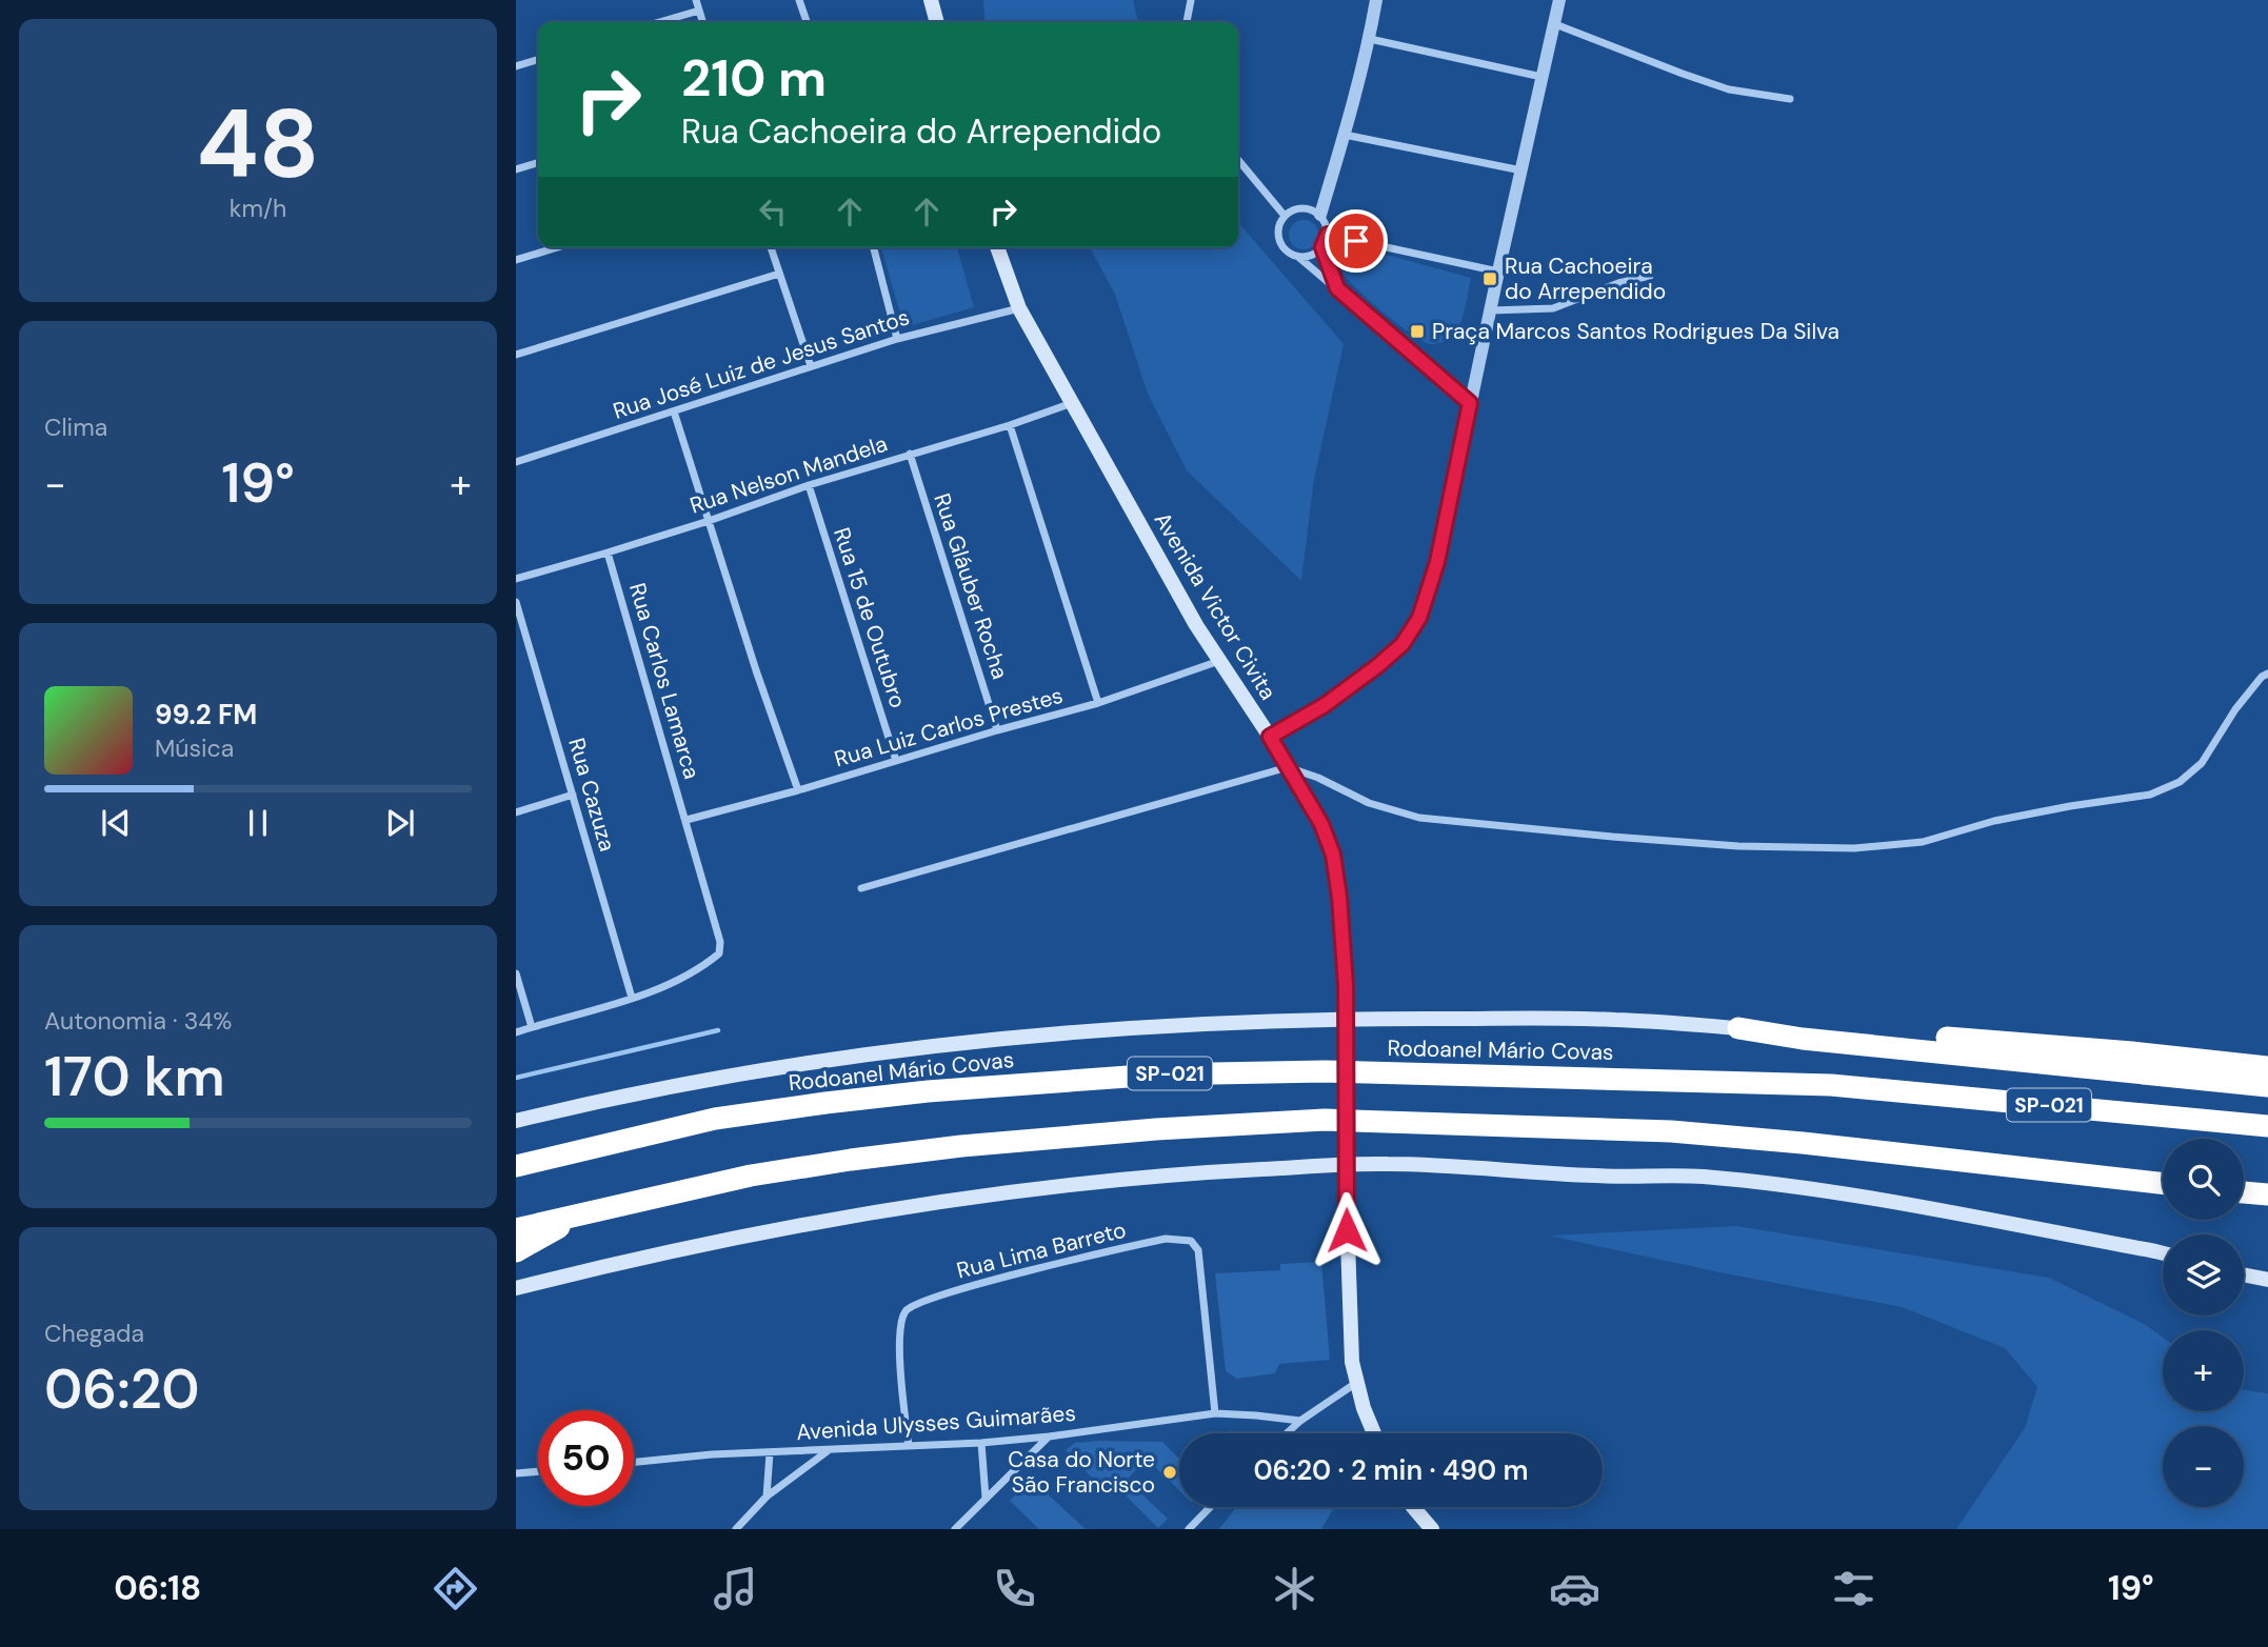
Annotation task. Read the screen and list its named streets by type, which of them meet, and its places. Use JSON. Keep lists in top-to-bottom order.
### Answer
{
  "streets": {
    "highway": ["Rodoanel Mário Covas", "SP-021"],
    "main road": ["Avenida Victor Civita"],
    "street": [
      "Rua José Luiz de Jesus Santos",
      "Rua Nelson Mandela",
      "Rua Gláuber Rocha",
      "Rua 15 de Outubro",
      "Rua Carlos Lamarca",
      "Rua Luiz Carlos Prestes",
      "Rua Cazuza",
      "Rua Lima Barreto",
      "Avenida Ulysses Guimarães"
    ]
  },
  "crossings": [
    ["Rua José Luiz de Jesus Santos", "Avenida Victor Civita"],
    ["Rua Nelson Mandela", "Rua Gláuber Rocha"],
    ["Rua Nelson Mandela", "Avenida Victor Civita"],
    ["Rua Nelson Mandela", "Rua 15 de Outubro"],
    ["Rua Nelson Mandela", "Rua Carlos Lamarca"],
    ["Rua Gláuber Rocha", "Rua Luiz Carlos Prestes"],
    ["Avenida Victor Civita", "Rua Luiz Carlos Prestes"],
    ["Rua 15 de Outubro", "Rua Luiz Carlos Prestes"],
    ["Rua Carlos Lamarca", "Rua Luiz Carlos Prestes"],
    ["Rua Carlos Lamarca", "Rua Cazuza"],
    ["Rua Lima Barreto", "Avenida Ulysses Guimarães"]
  ],
  "places": {
    "transit": ["Rua Cachoeira do Arrependido", "Praça Marcos Santos Rodrigues Da Silva"],
    "other": ["Casa do Norte São Francisco"]
  },
  "page": {
    "tile": [
      ["48", "km/h"],
      "Clima",
      ["Autonomia · 34%", "170 km"],
      ["Chegada", "06:20"]
    ],
    "turn": ["210 m", "Rua Cachoeira do Arrependido"],
    "heat": ["−", "19°", "+"],
    "song": ["99.2 FM", "Música"],
    "map_buttons": ["+", "−"],
    "limit": "50",
    "trip": "06:20 · 2 min · 490 m",
    "tabs": ["06:18", "19°"]
  }
}
